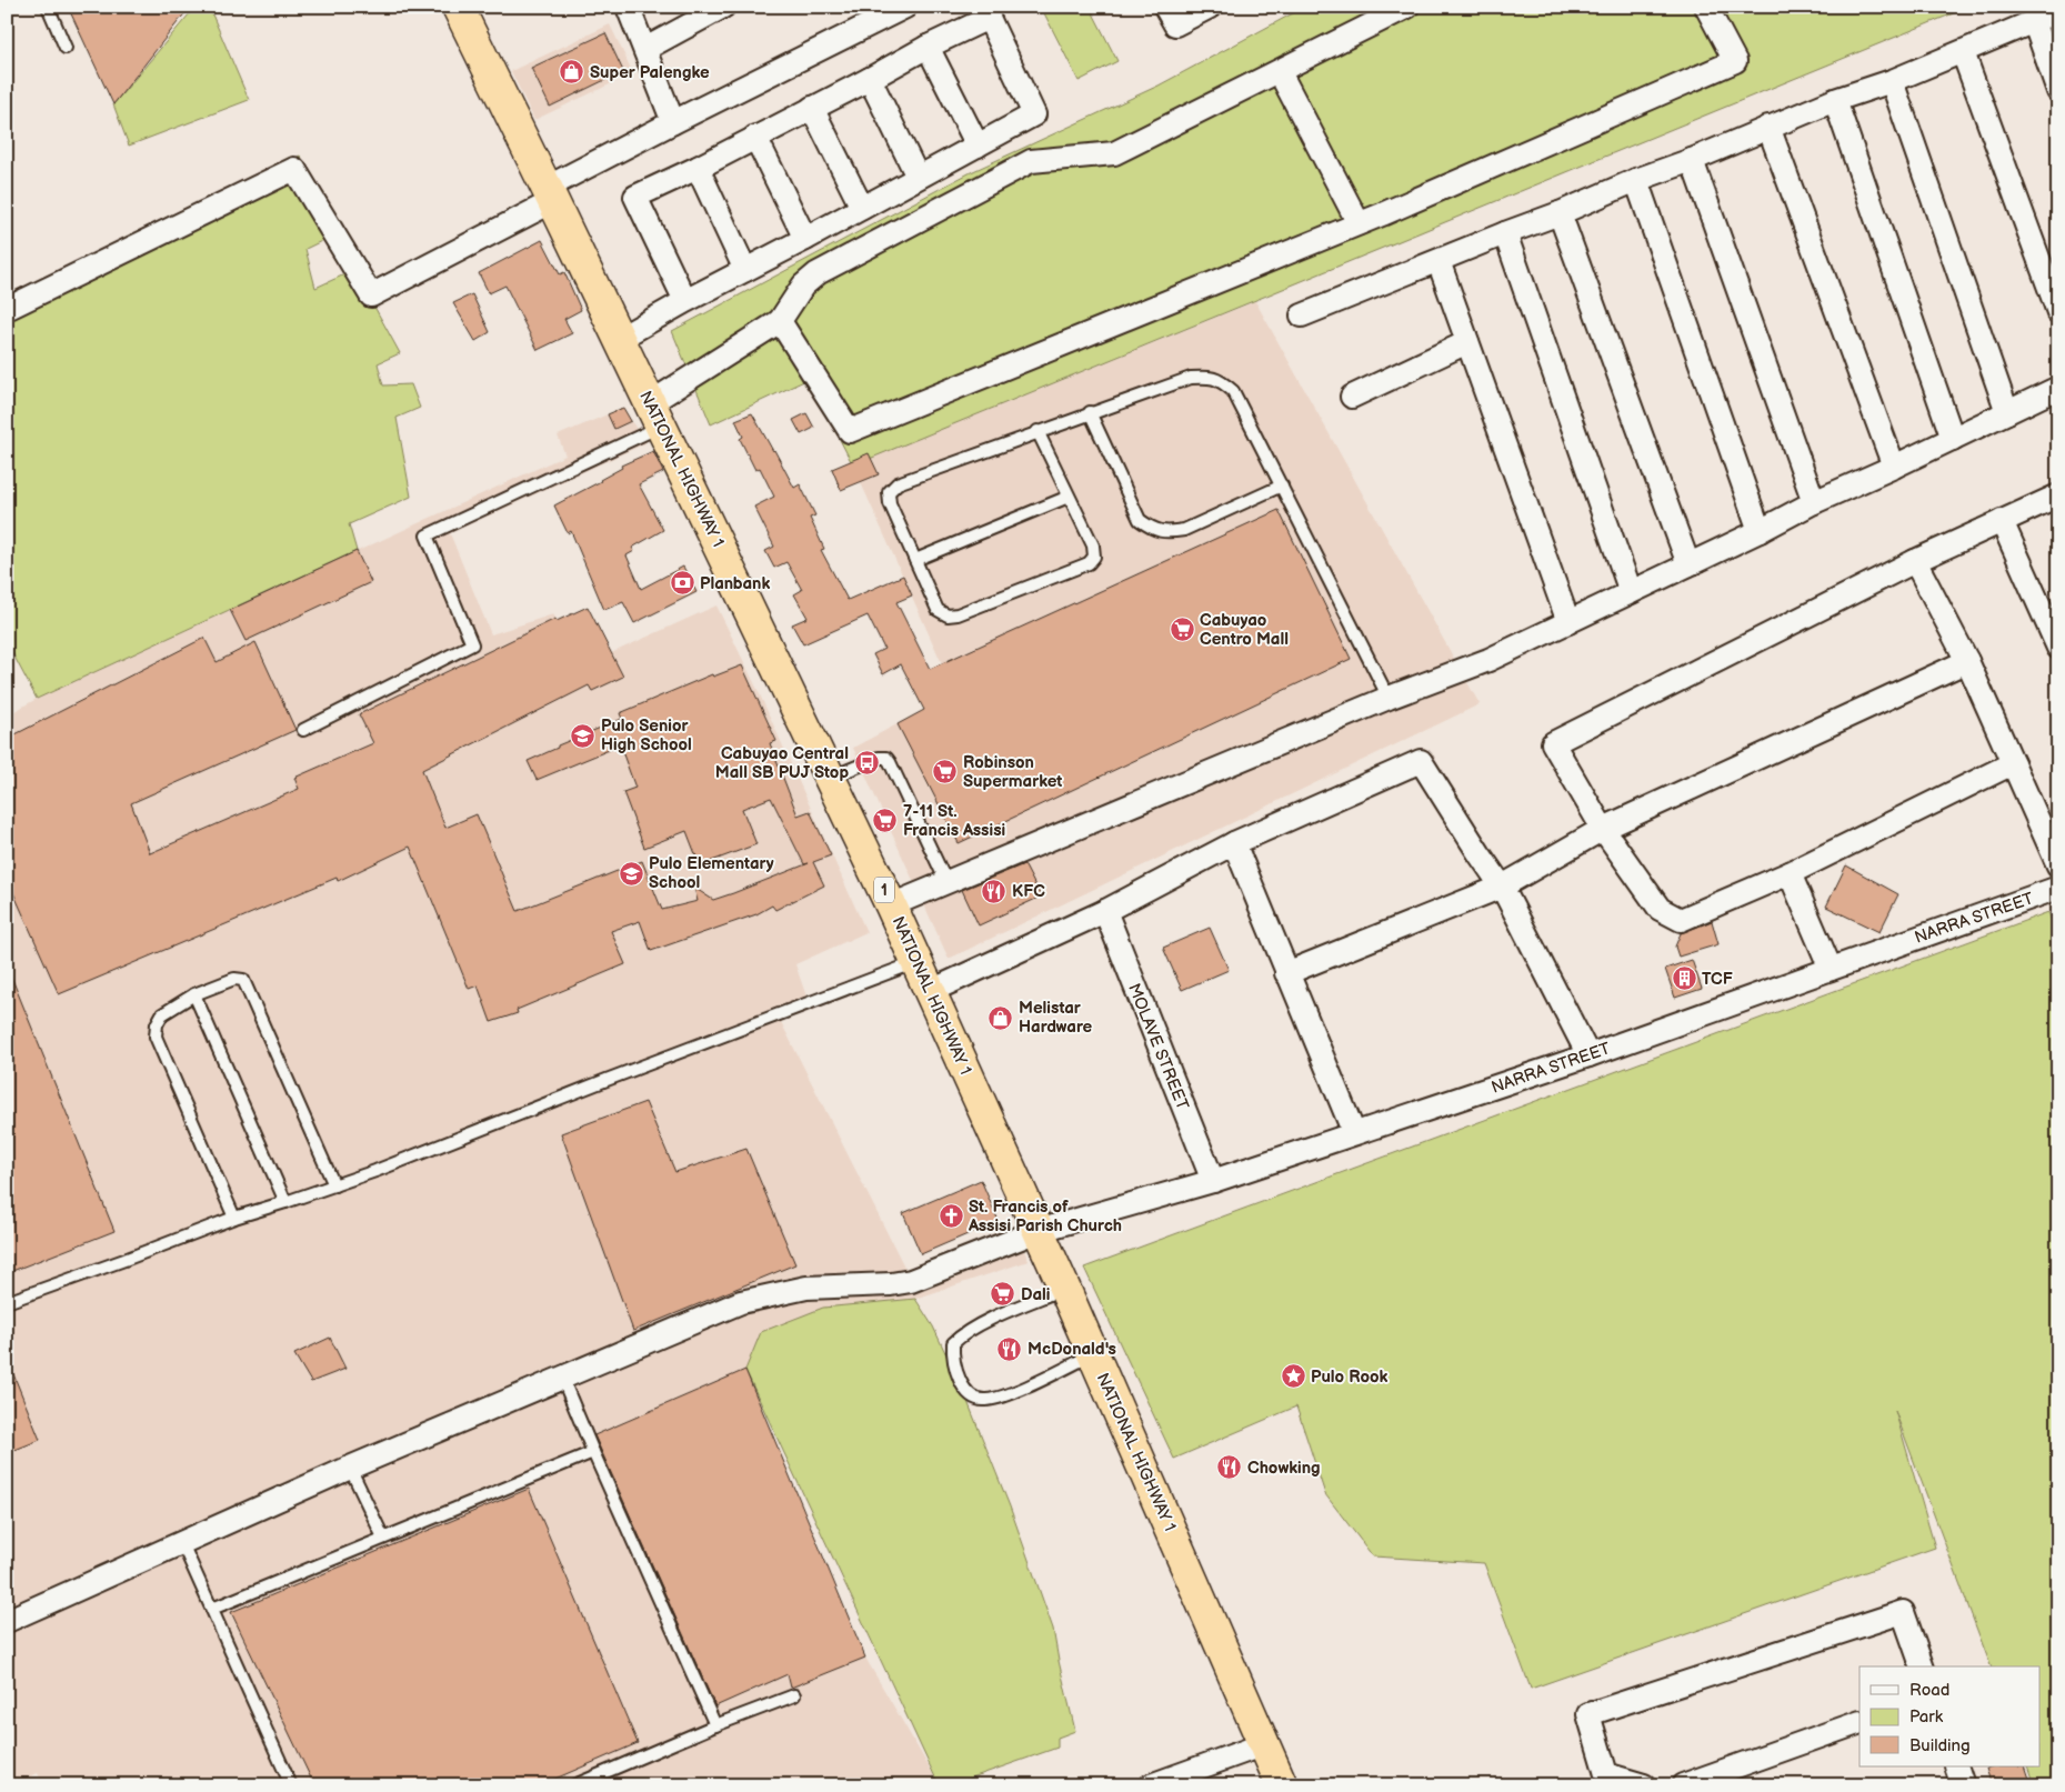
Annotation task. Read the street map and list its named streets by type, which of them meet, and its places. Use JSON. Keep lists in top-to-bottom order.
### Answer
{
  "streets": {
    "highway": ["NATIONAL HIGHWAY 1", "1"],
    "street": ["NARRA STREET", "MOLAVE STREET"]
  },
  "crossings": [
    ["NATIONAL HIGHWAY 1", "NARRA STREET"],
    ["NARRA STREET", "MOLAVE STREET"]
  ],
  "places": {
    "shop": ["Super Palengke", "Melistar Hardware"],
    "bank": ["Planbank"],
    "supermarket": [
      "Cabuyao Centro Mall",
      "Robinson Supermarket",
      "7-11 St. Francis Assisi",
      "Dali"
    ],
    "school or university": ["Pulo Senior High School", "Pulo Elementary School"],
    "bus stop": ["Cabuyao Central Mall SB PUJ Stop"],
    "restaurant": ["KFC", "McDonald's", "Chowking"],
    "building": ["TCF"],
    "church": ["St. Francis of Assisi Parish Church"],
    "place": ["Pulo Rook"]
  },
  "legend": ["Road", "Park", "Building"]
}
